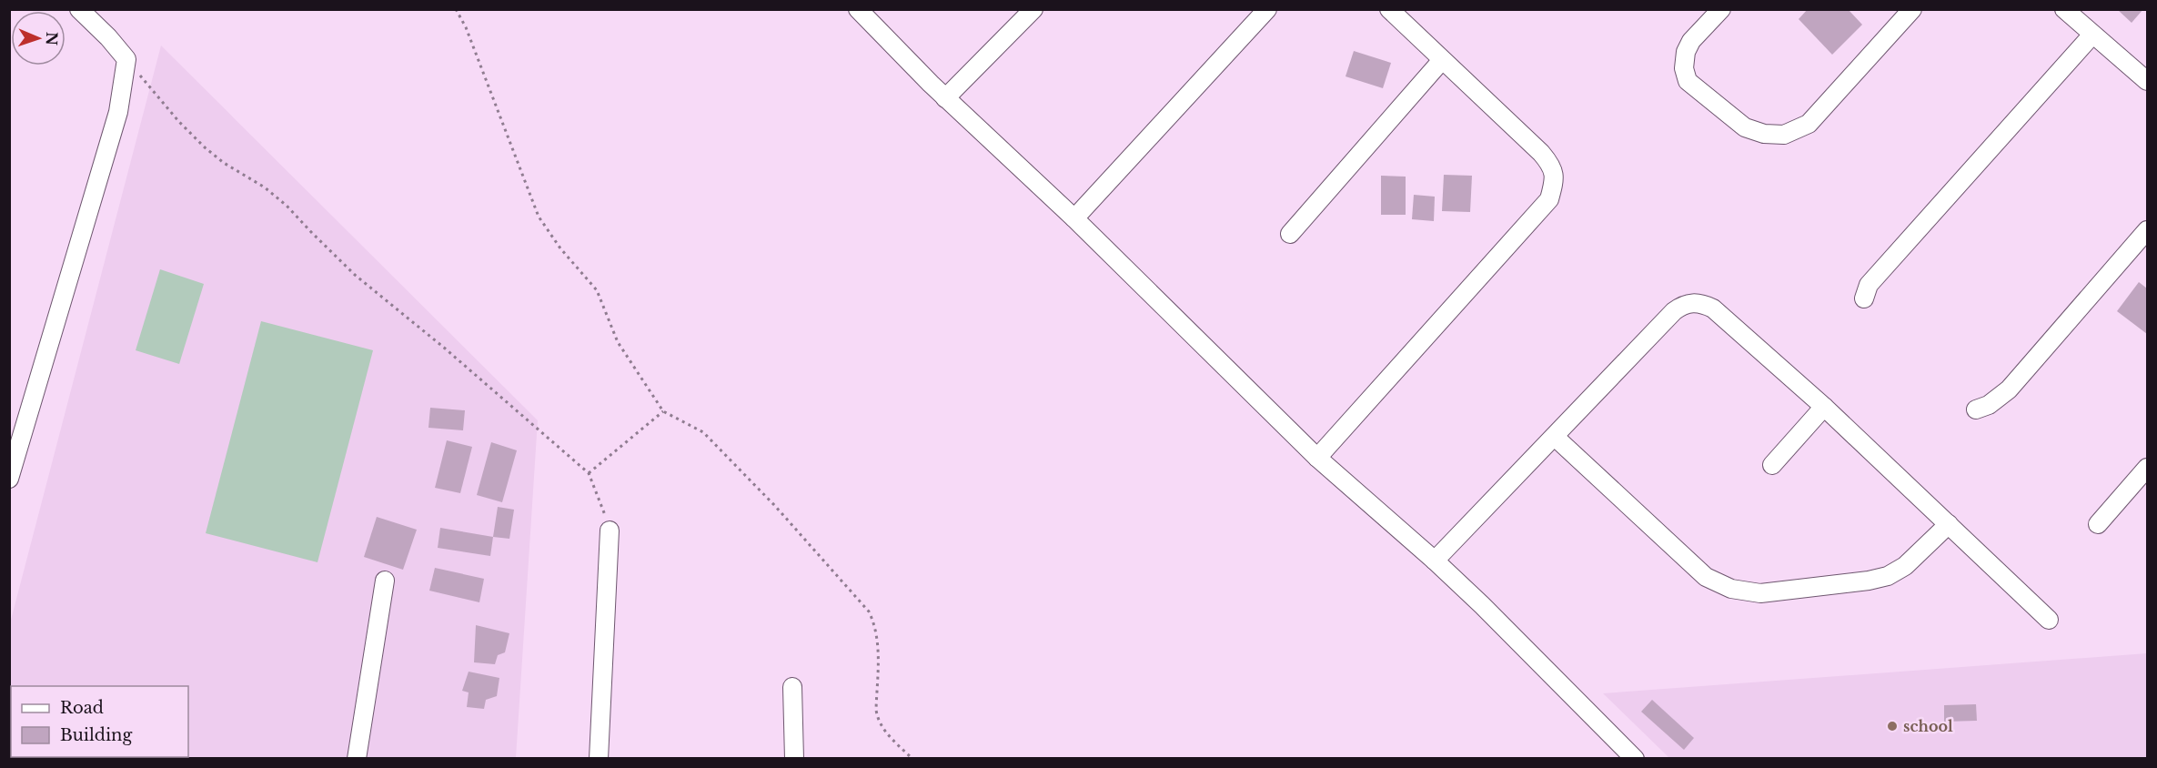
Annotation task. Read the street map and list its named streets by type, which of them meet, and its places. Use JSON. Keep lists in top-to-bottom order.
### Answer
{
  "places": ["school"],
  "legend": ["Road", "Building"],
  "north": "right"
}
